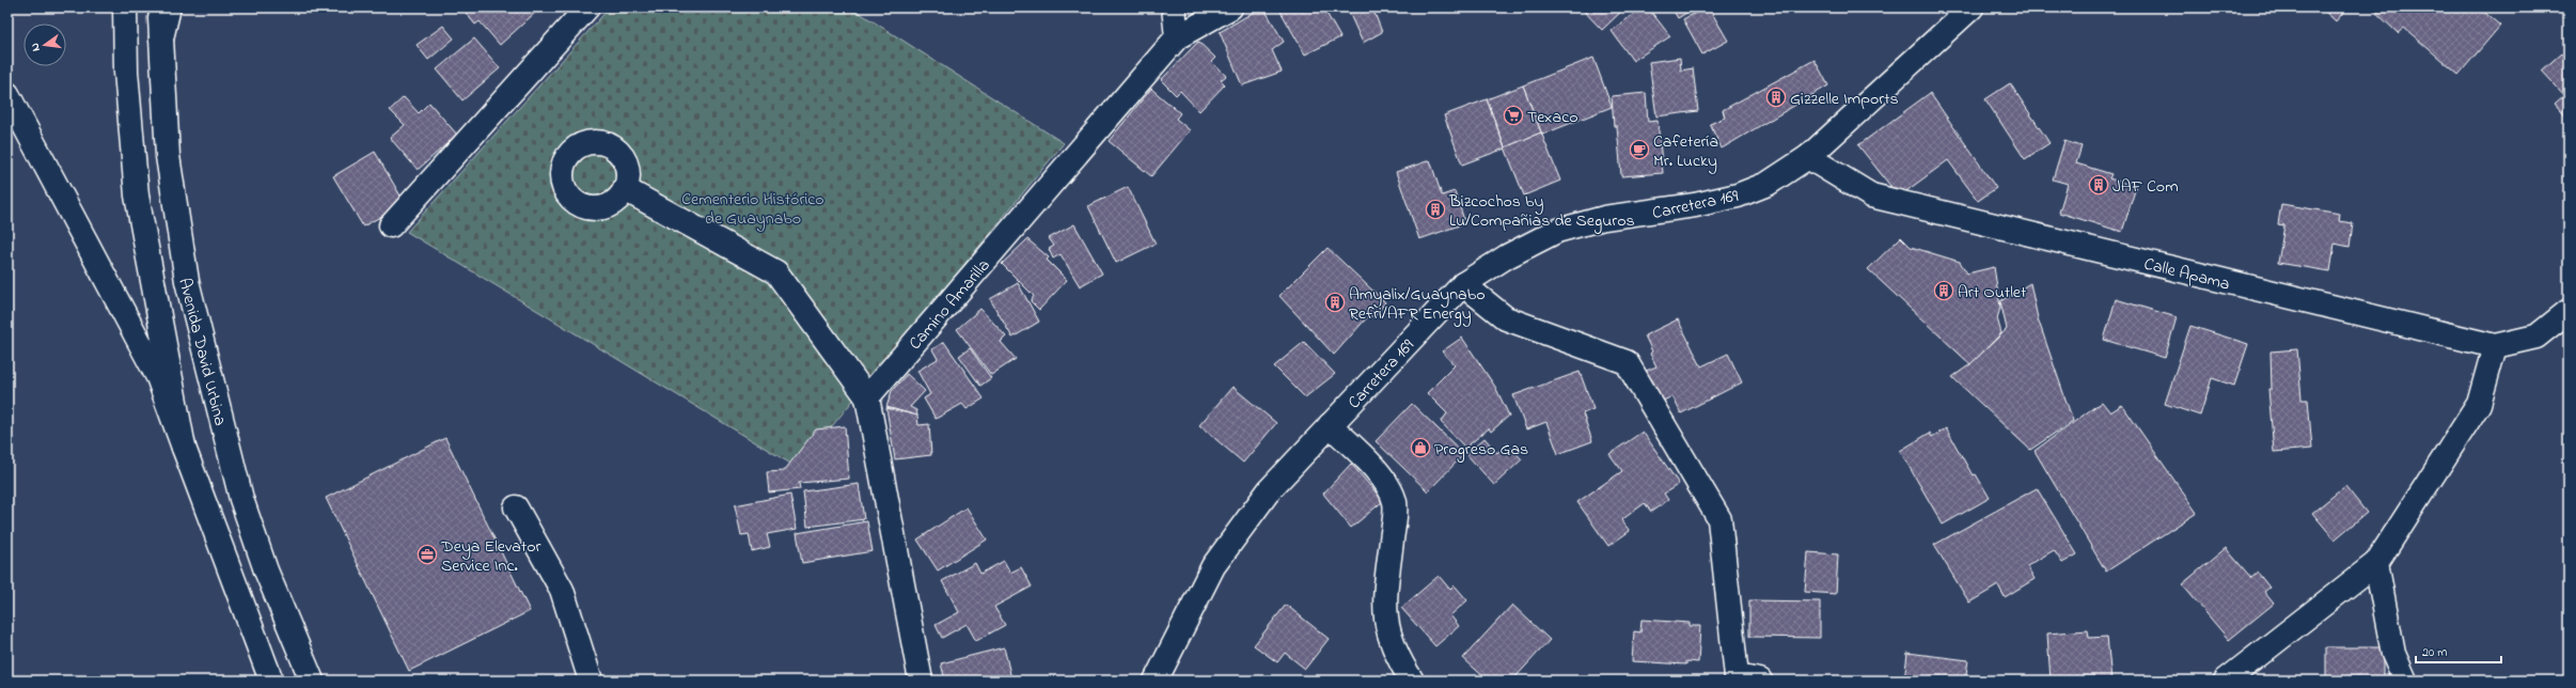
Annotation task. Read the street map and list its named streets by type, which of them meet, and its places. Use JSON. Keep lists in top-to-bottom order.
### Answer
{
  "streets": {
    "main road": [
      "Carretera 169",
      "Calle Apama",
      "Camino Amarilla",
      "Avenida David Urbina"
    ]
  },
  "crossings": [
    ["Carretera 169", "Calle Apama"]
  ],
  "parks": ["Cementerio Histórico de Guaynabo"],
  "places": {
    "building": [
      "Gizzelle Imports",
      "JAF Com",
      "Bizcochos by Lu/Compañias de Seguros",
      "Art Outlet",
      "Amyalix/Guaynabo Refri/AFR Energy"
    ],
    "supermarket": ["Texaco"],
    "cafe": ["Cafetería Mr. Lucky"],
    "shop": ["Progreso Gas"],
    "office": ["Deya Elevator Service Inc."]
  },
  "scale_bar": "20 m",
  "north": "left"
}
